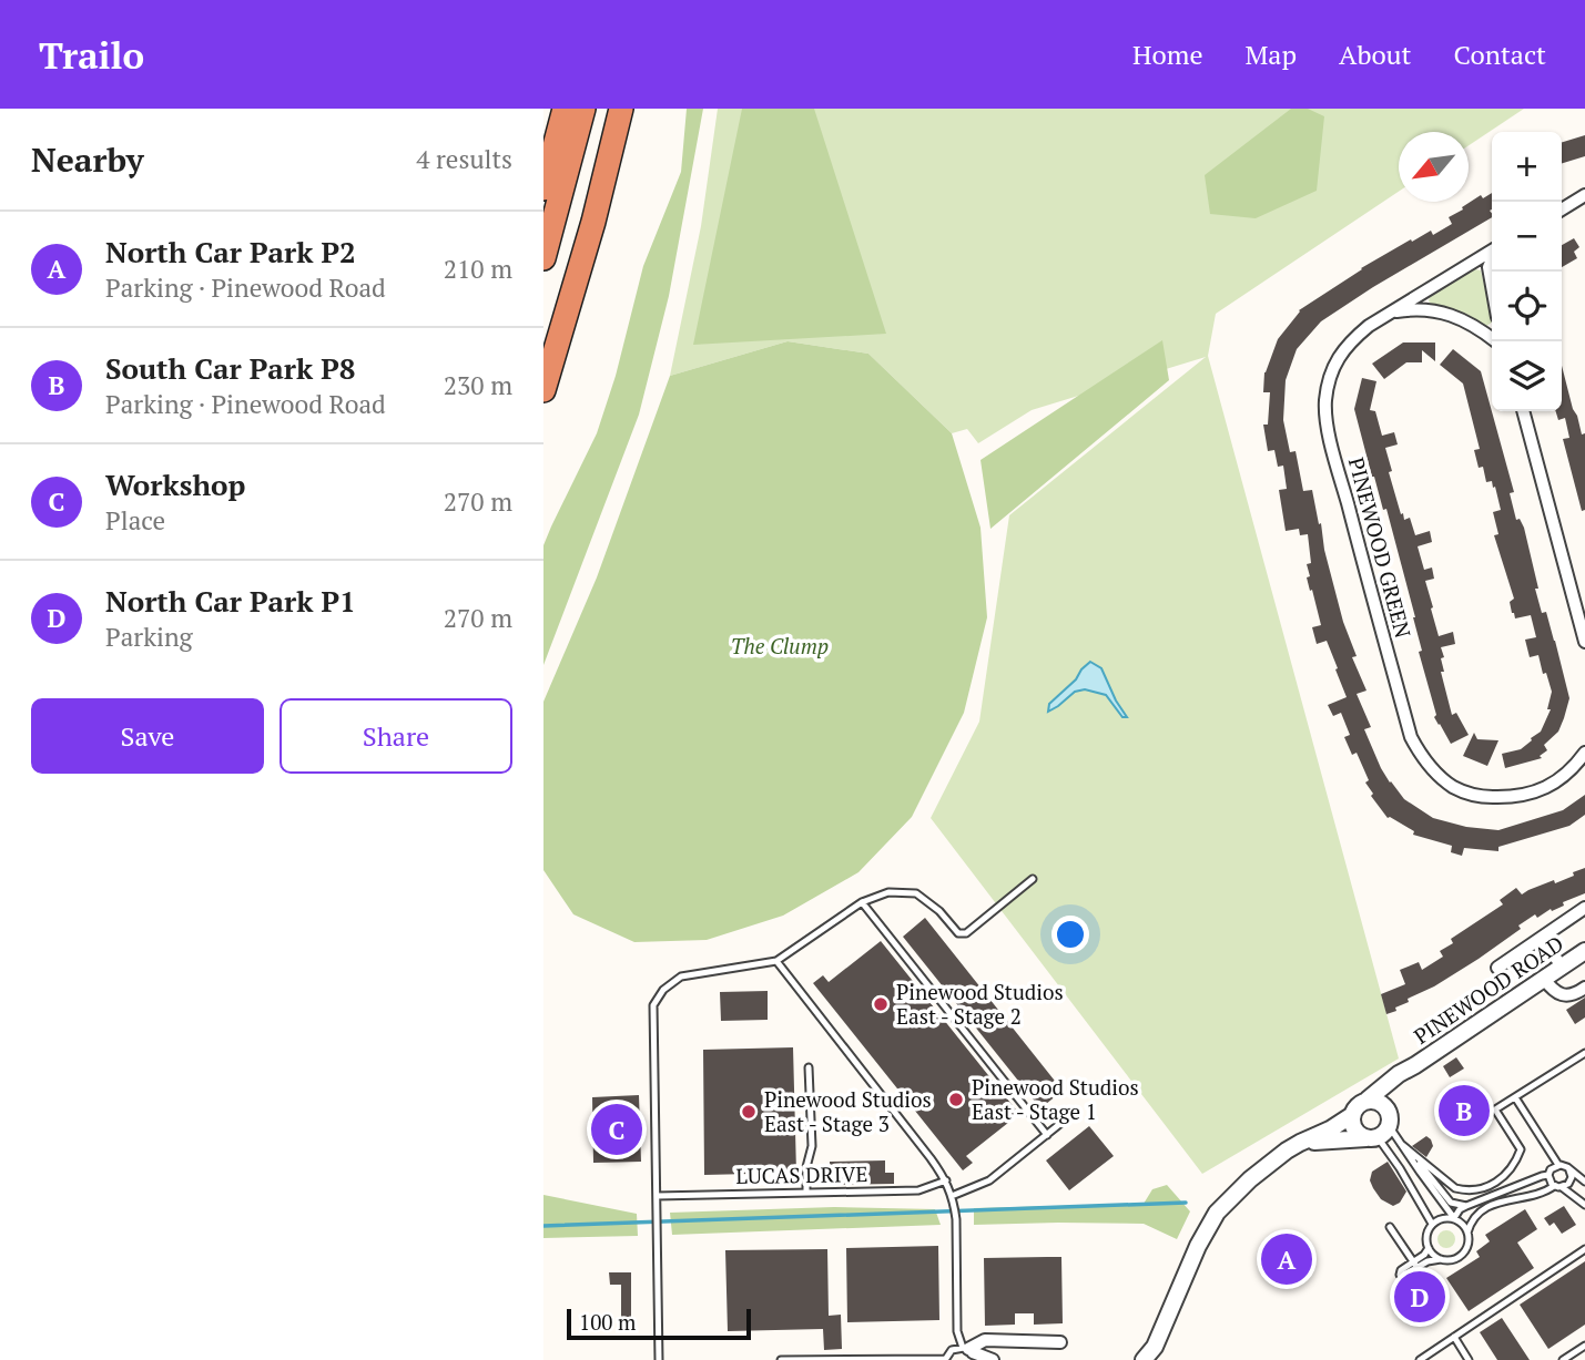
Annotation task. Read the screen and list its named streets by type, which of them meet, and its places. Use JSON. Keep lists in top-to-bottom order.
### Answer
{
  "streets": {
    "street": ["PINEWOOD GREEN", "PINEWOOD ROAD"],
    "lane": ["LUCAS DRIVE"]
  },
  "parks": ["The Clump"],
  "places": ["Pinewood Studios East - Stage 2", "Pinewood Studios East - Stage 1", "Pinewood Studios East - Stage 3"],
  "scale_bar": "100 m",
  "north": "bottom left",
  "page": {
    "header": "Trailo",
    "nav": [
      "Home",
      "Map",
      "About",
      "Contact"
    ],
    "heading": ["Nearby", "4 results"],
    "map_buttons": ["+", "−"],
    "list": [
      {
        "mark": "A",
        "name": "North Car Park P2",
        "note": "Parking · Pinewood Road",
        "value": "210 m"
      },
      {
        "mark": "B",
        "name": "South Car Park P8",
        "note": "Parking · Pinewood Road",
        "value": "230 m"
      },
      {
        "mark": "C",
        "name": "Workshop",
        "note": "Place",
        "value": "270 m"
      },
      {
        "mark": "D",
        "name": "North Car Park P1",
        "note": "Parking",
        "value": "270 m"
      }
    ],
    "buttons": ["Save", "Share"],
    "pins": [
      "B",
      "C",
      "A",
      "D"
    ],
    "scale": "100 m"
  }
}
